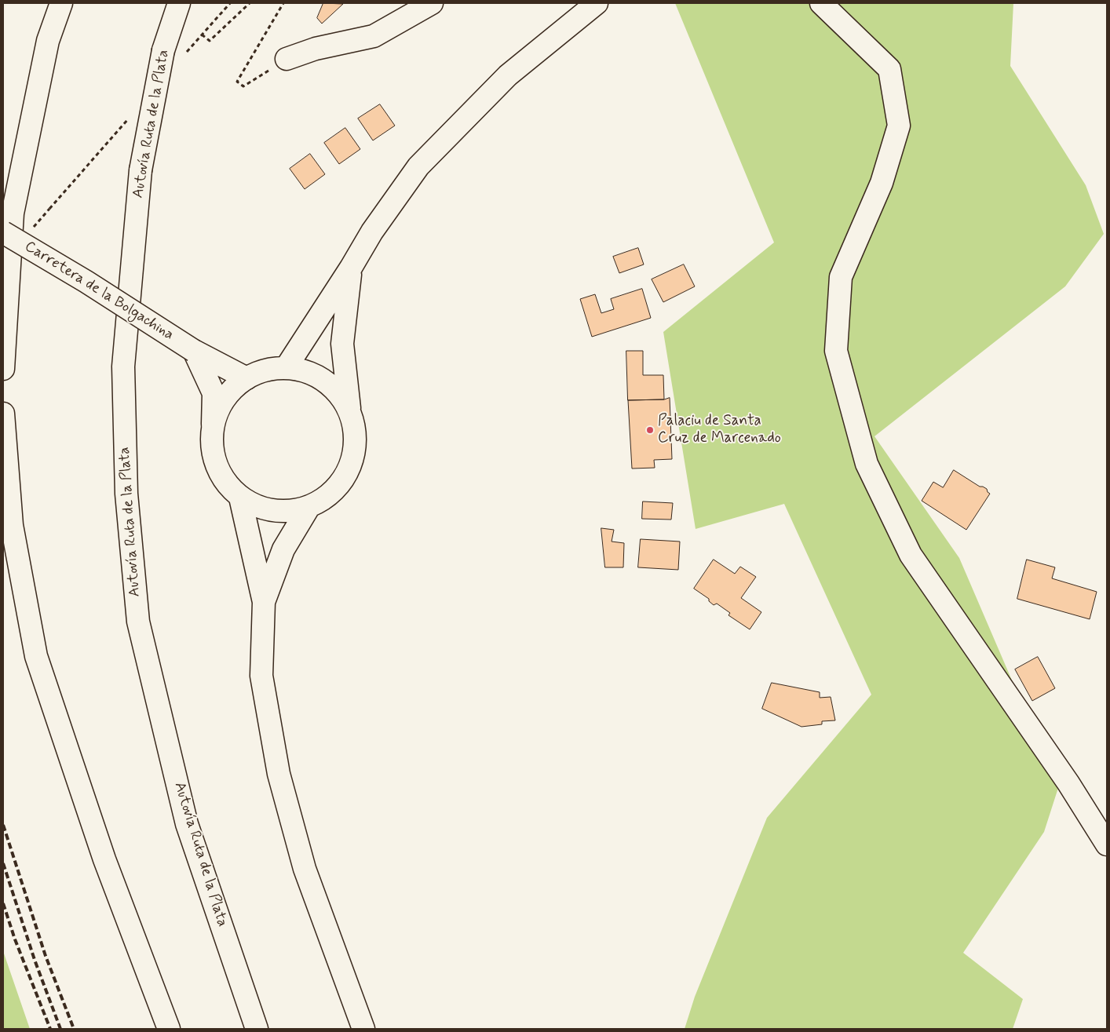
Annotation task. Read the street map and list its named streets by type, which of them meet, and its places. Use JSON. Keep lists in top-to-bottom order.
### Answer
{
  "streets": {
    "main road": ["Autovía Ruta de la Plata", "Carretera de la Bolgachina"]
  },
  "places": ["Palaciu de Santa Cruz de Marcenado"]
}
